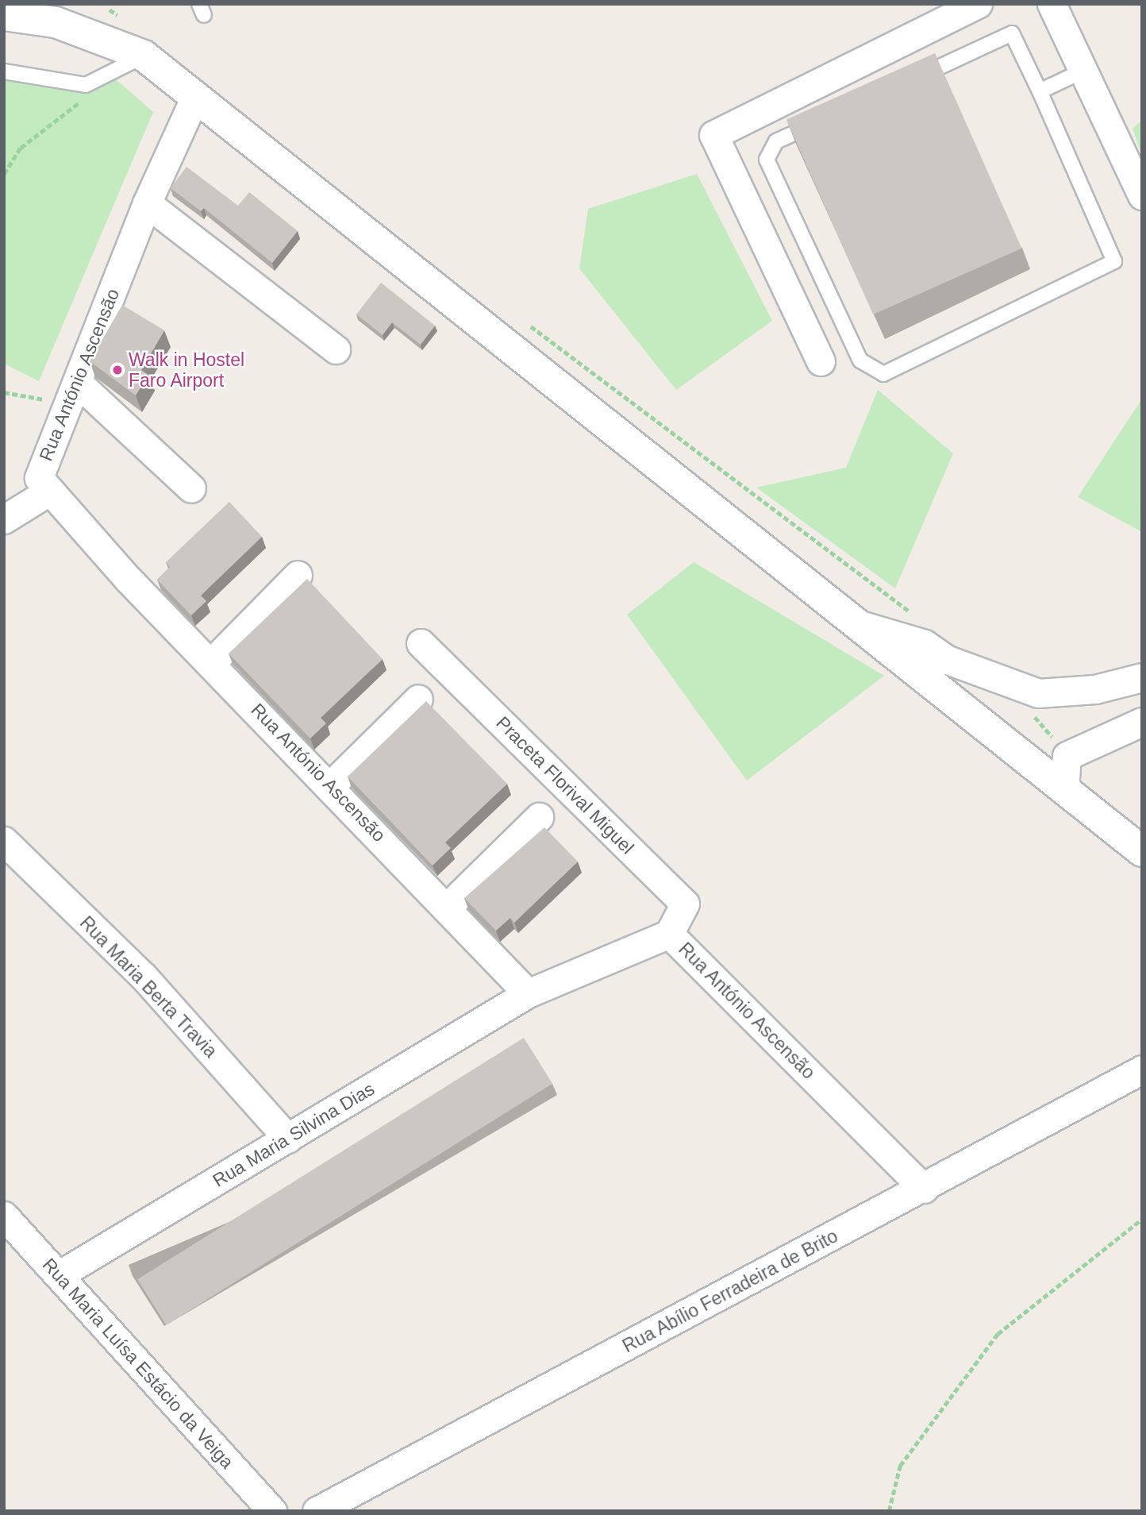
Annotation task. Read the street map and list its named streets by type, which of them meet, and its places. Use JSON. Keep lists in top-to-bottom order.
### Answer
{
  "streets": {
    "street": [
      "Rua António Ascensão",
      "Praceta Florival Miguel",
      "Rua Maria Berta Travia",
      "Rua Maria Silvina Dias",
      "Rua Abílio Ferradeira de Brito",
      "Rua Maria Luísa Estácio da Veiga"
    ]
  },
  "crossings": [
    ["Rua António Ascensão", "Praceta Florival Miguel"],
    ["Rua António Ascensão", "Rua Maria Silvina Dias"],
    ["Rua António Ascensão", "Rua Abílio Ferradeira de Brito"],
    ["Rua Maria Berta Travia", "Rua Maria Silvina Dias"],
    ["Rua Maria Silvina Dias", "Rua Maria Luísa Estácio da Veiga"]
  ],
  "places": ["Walk in Hostel Faro Airport"]
}
